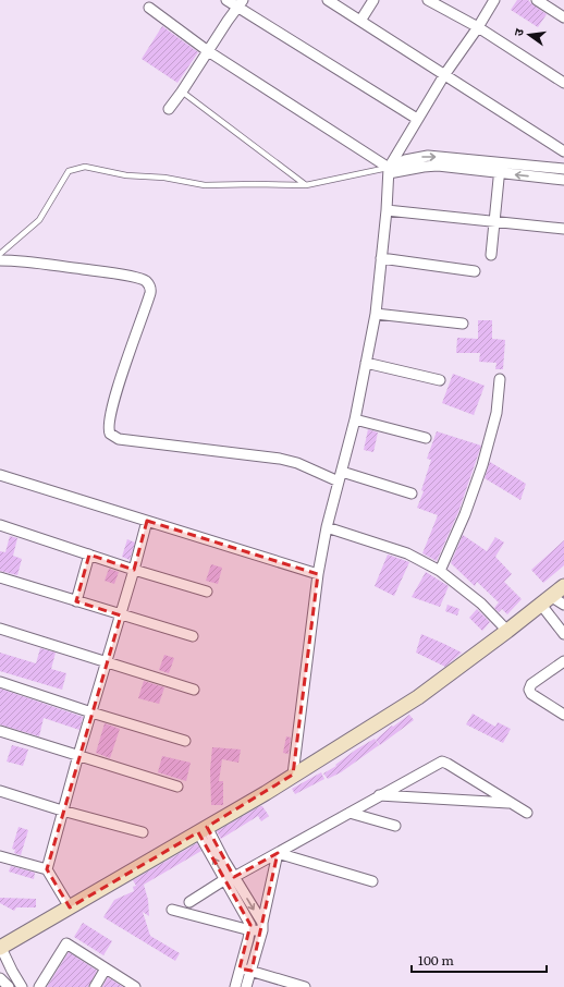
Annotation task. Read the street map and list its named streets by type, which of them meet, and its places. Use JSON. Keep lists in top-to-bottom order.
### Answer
{
  "scale_bar": "100 m",
  "north": "left"
}
